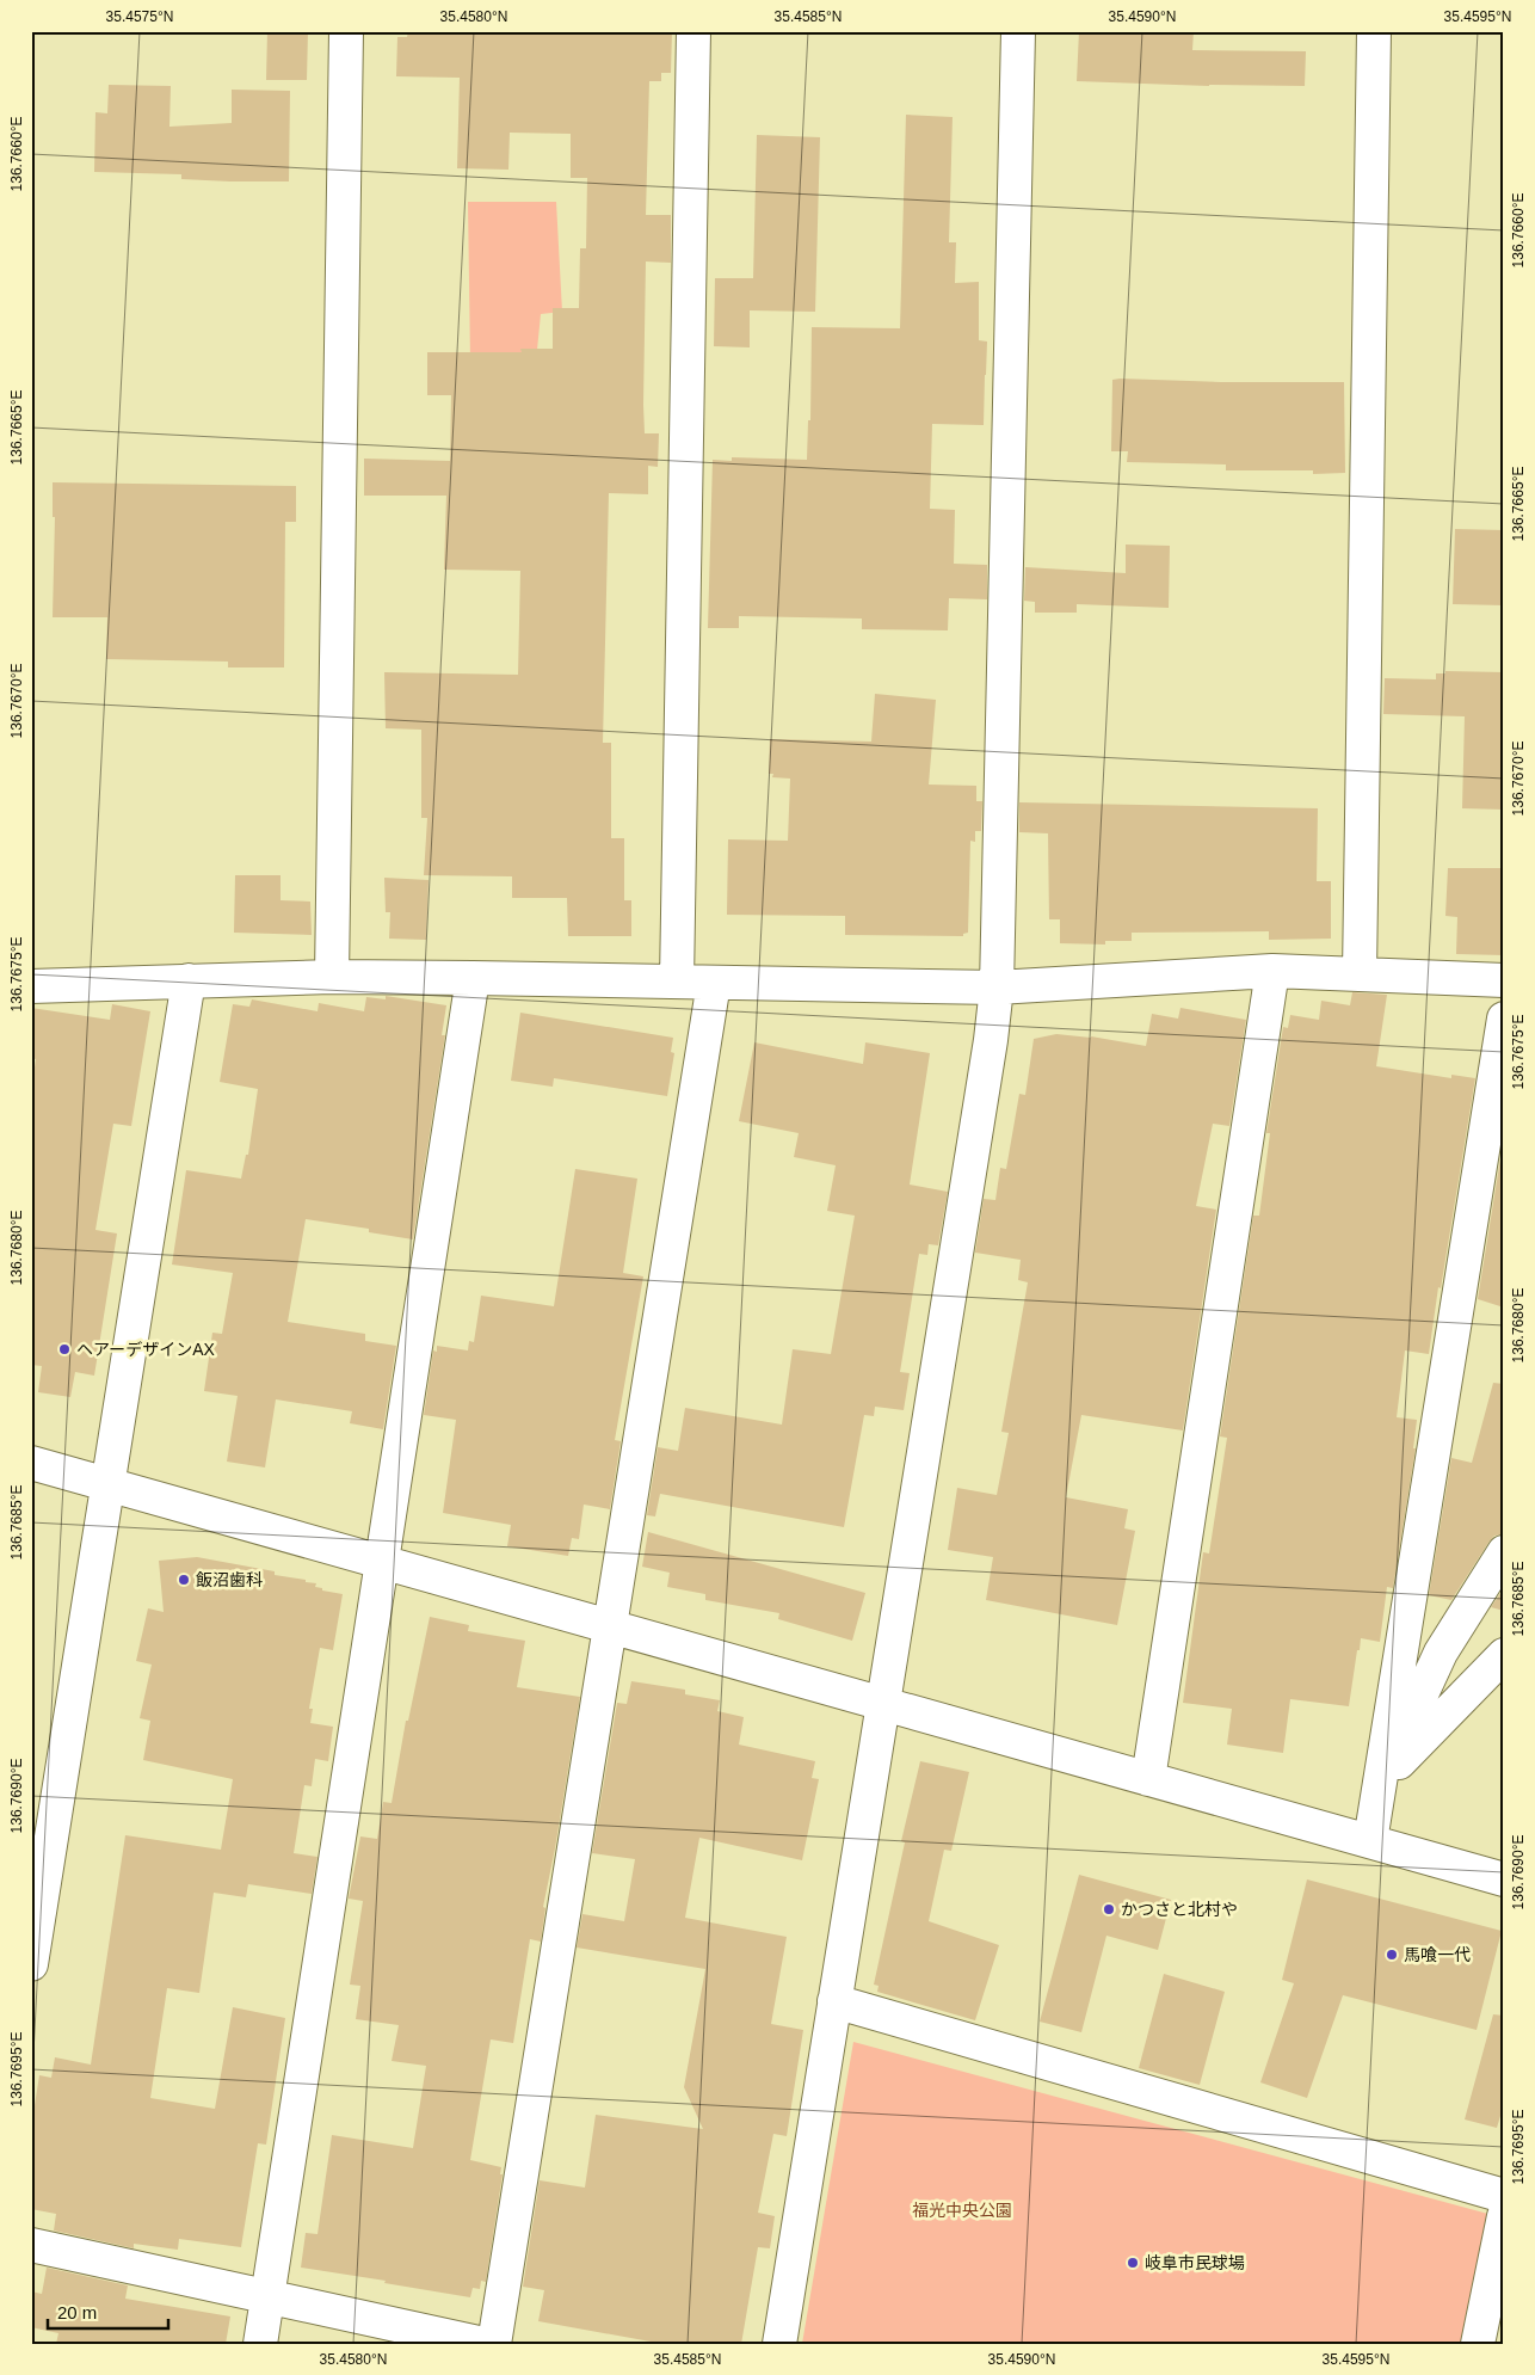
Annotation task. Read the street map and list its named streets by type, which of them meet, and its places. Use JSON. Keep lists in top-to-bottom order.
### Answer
{
  "parks": ["福光中央公園"],
  "places": [
    "ヘアーデザインAX",
    "飯沼歯科",
    "かつさと北村や",
    "馬喰一代",
    "岐阜市民球場"
  ],
  "scale_bar": "20 m",
  "coordinates": [
    "35.4575°N",
    "35.4580°N",
    "35.4585°N",
    "35.4590°N",
    "35.4595°N",
    "136.7660°E",
    "136.7665°E",
    "136.7670°E",
    "136.7675°E",
    "136.7680°E",
    "136.7685°E",
    "136.7690°E",
    "136.7695°E"
  ]
}
